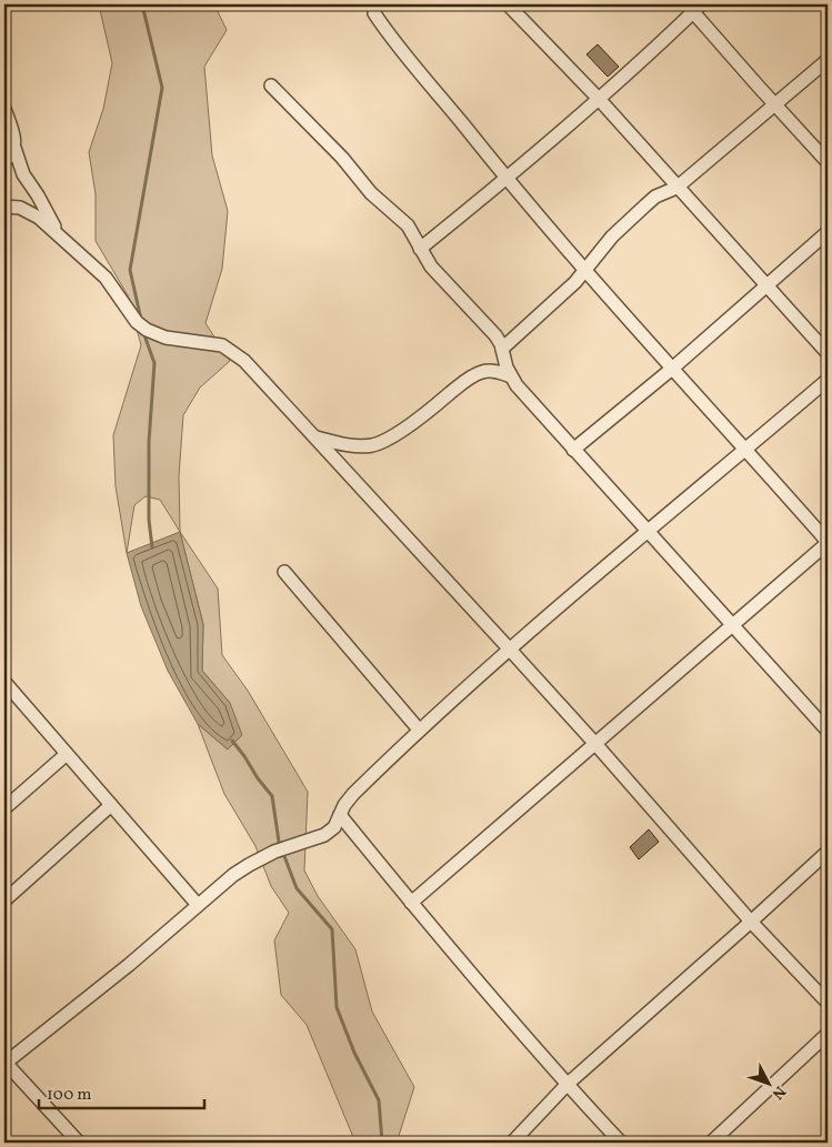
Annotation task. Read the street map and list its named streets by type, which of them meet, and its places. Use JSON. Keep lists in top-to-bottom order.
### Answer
{
  "scale_bar": "100 m",
  "north": "bottom right"
}
